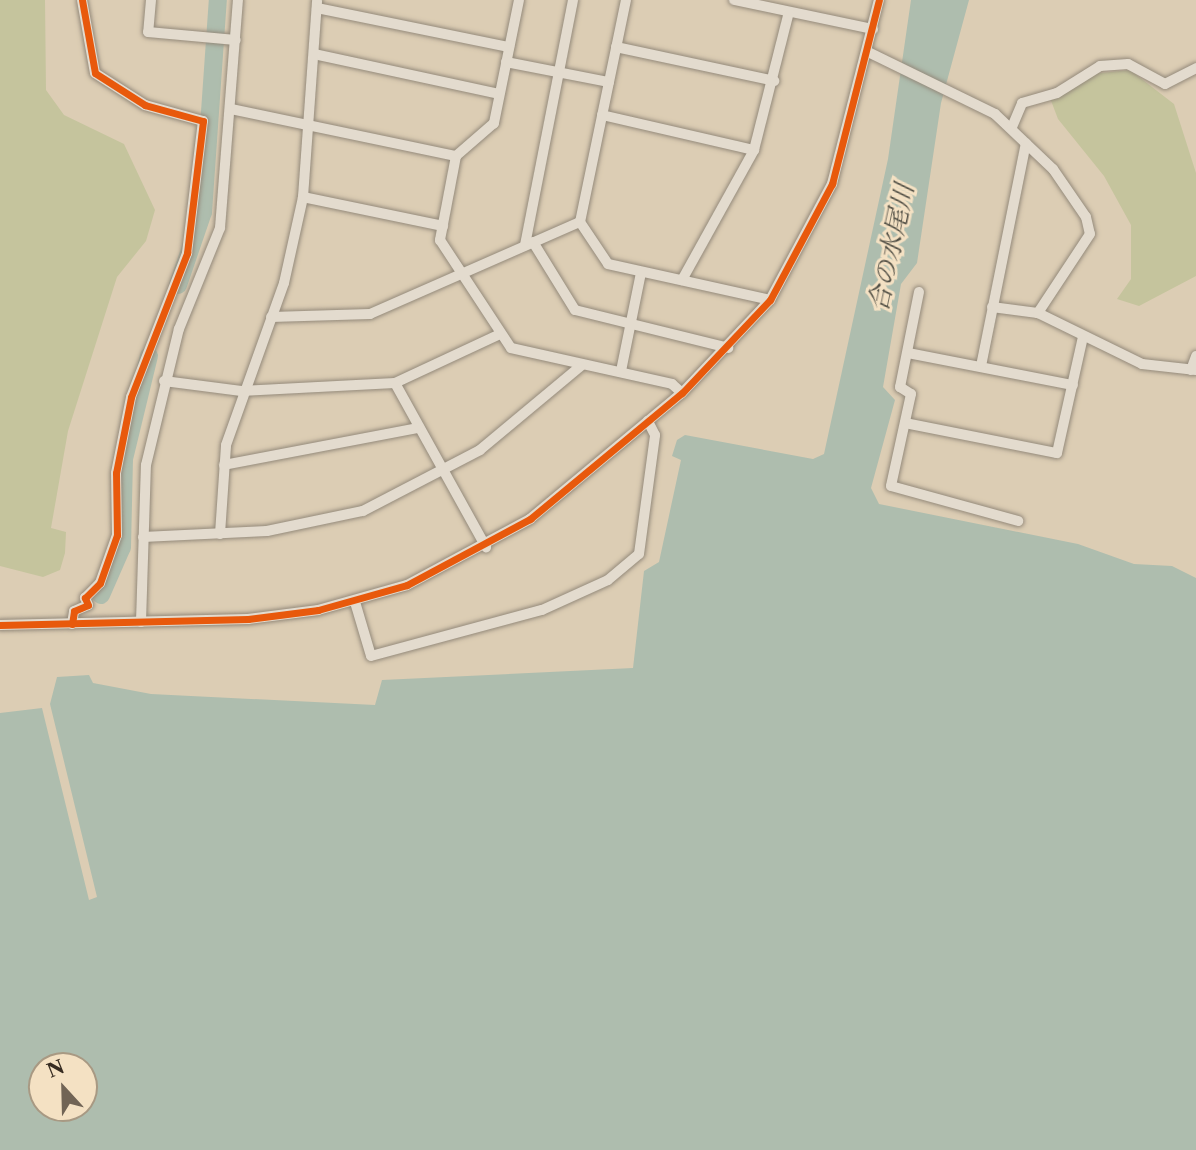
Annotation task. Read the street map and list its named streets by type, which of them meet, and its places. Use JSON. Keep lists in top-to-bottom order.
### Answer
{
  "water": ["合の水尾川"],
  "north": "top"
}
